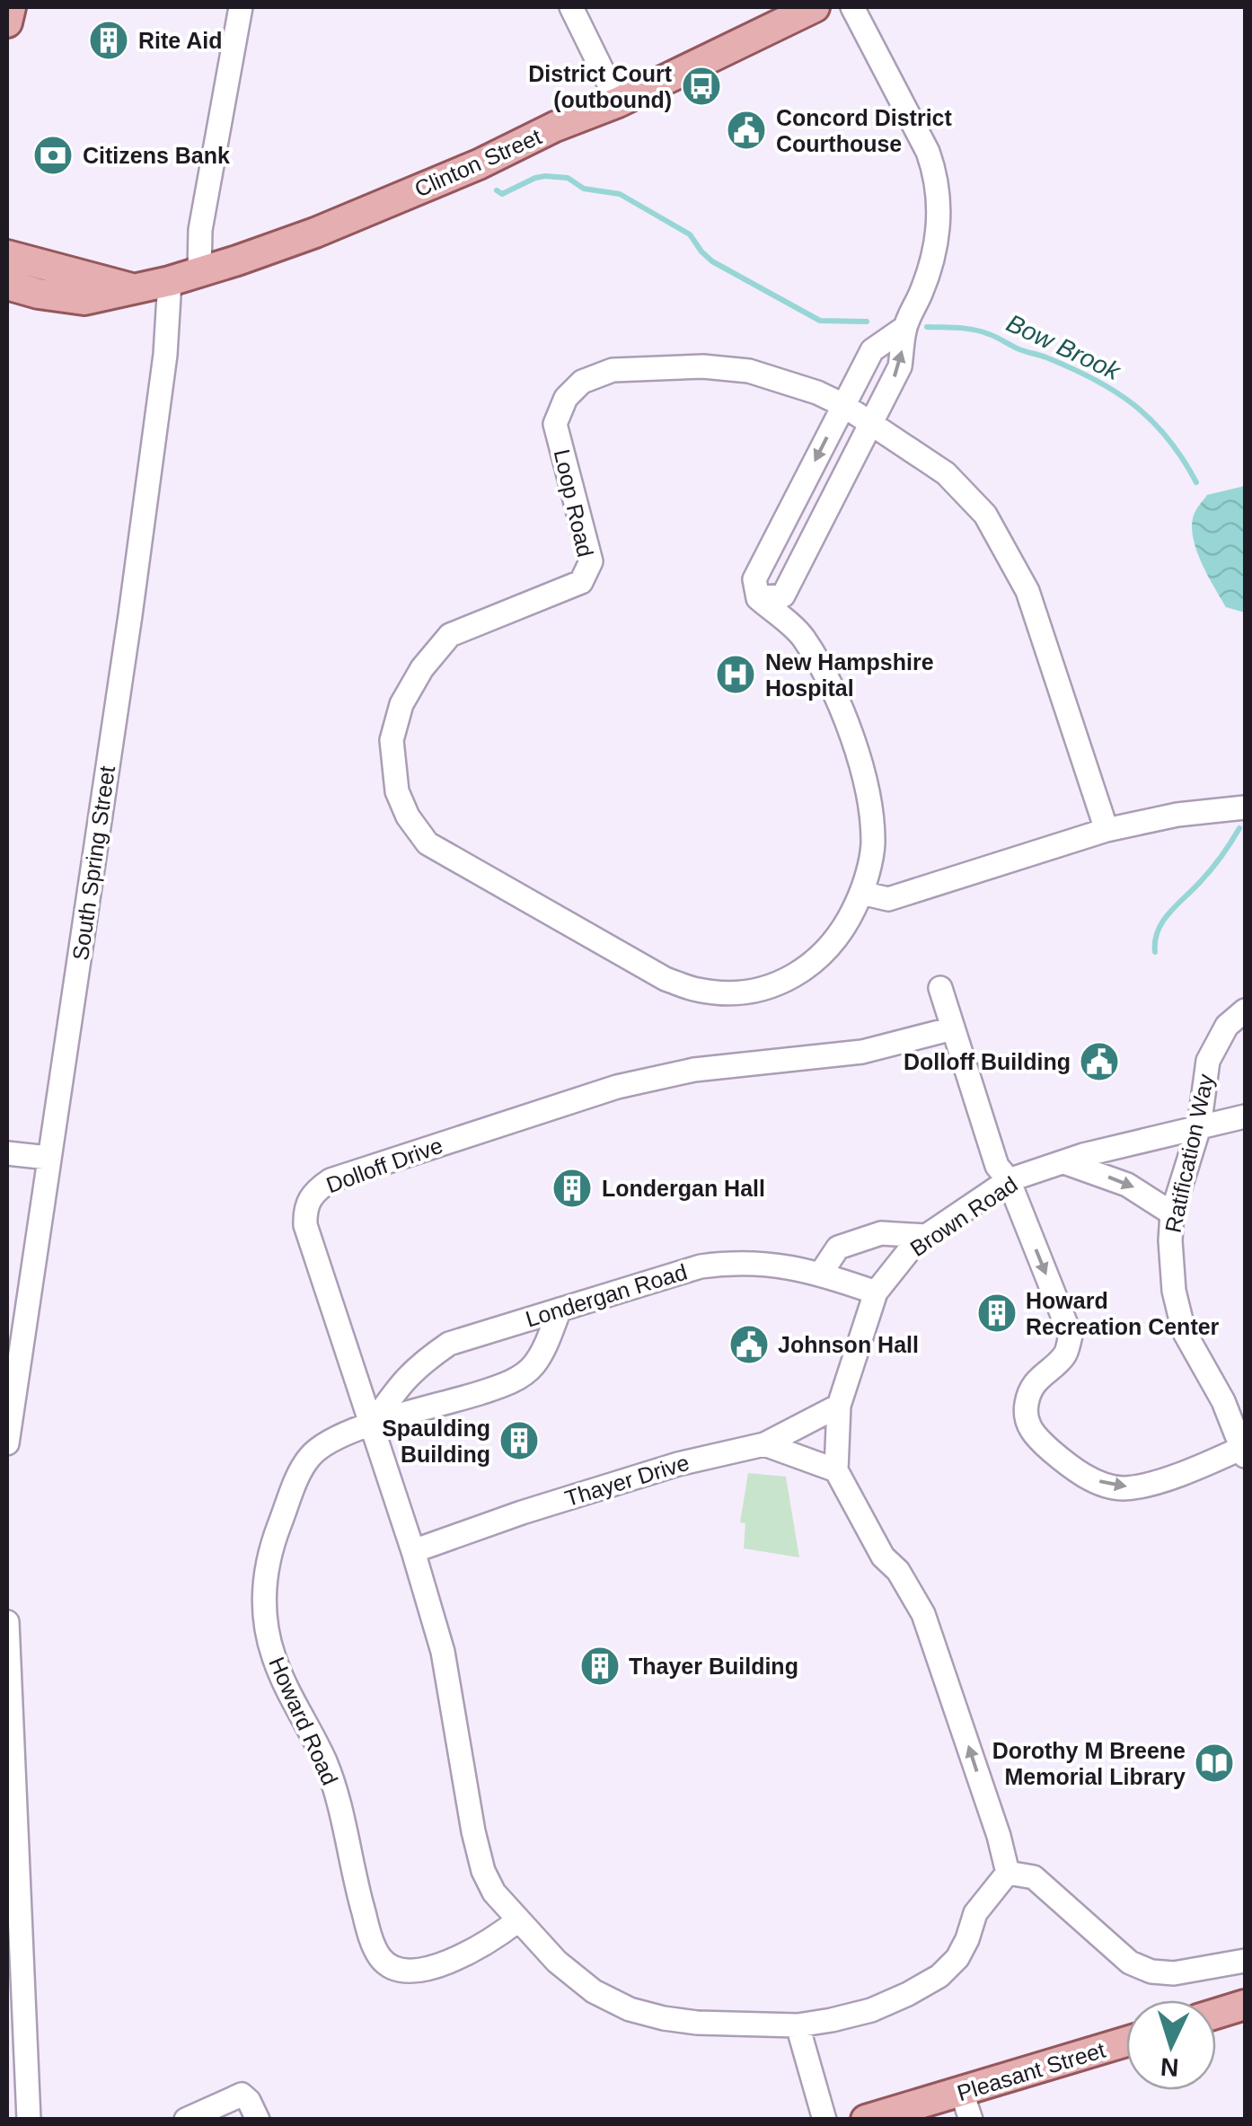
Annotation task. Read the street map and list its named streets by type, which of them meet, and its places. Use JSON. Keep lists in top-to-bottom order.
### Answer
{
  "streets": {
    "main road": ["Clinton Street", "Pleasant Street"],
    "street": [
      "Loop Road",
      "South Spring Street",
      "Ratification Way",
      "Dolloff Drive",
      "Brown Road",
      "Londergan Road",
      "Thayer Drive",
      "Howard Road"
    ]
  },
  "crossings": [
    ["Clinton Street", "South Spring Street"],
    ["Ratification Way", "Brown Road"],
    ["Dolloff Drive", "Londergan Road"],
    ["Dolloff Drive", "Thayer Drive"],
    ["Dolloff Drive", "Howard Road"],
    ["Brown Road", "Londergan Road"],
    ["Brown Road", "Thayer Drive"],
    ["Londergan Road", "Howard Road"]
  ],
  "water": ["Bow Brook"],
  "places": {
    "building": [
      "Rite Aid",
      "Londergan Hall",
      "Howard Recreation Center",
      "Spaulding Building",
      "Thayer Building"
    ],
    "bus stop": ["District Court (outbound)"],
    "public building": ["Concord District Courthouse", "Dolloff Building", "Johnson Hall"],
    "bank": ["Citizens Bank"],
    "hospital": ["New Hampshire Hospital"],
    "library": ["Dorothy M Breene Memorial Library"]
  },
  "north": "bottom"
}
